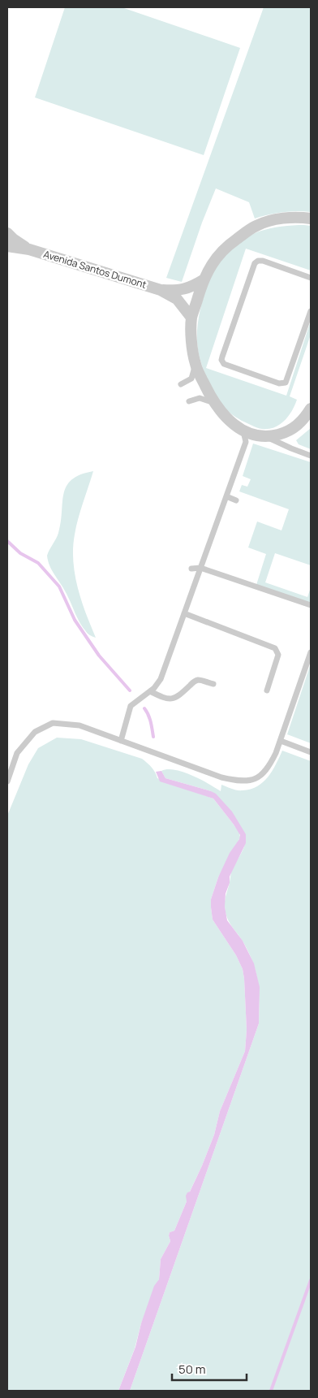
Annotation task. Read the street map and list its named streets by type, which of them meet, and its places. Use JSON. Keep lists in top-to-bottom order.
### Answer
{
  "streets": {
    "street": ["Avenida Santos Dumont"]
  },
  "scale_bar": "50 m"
}
